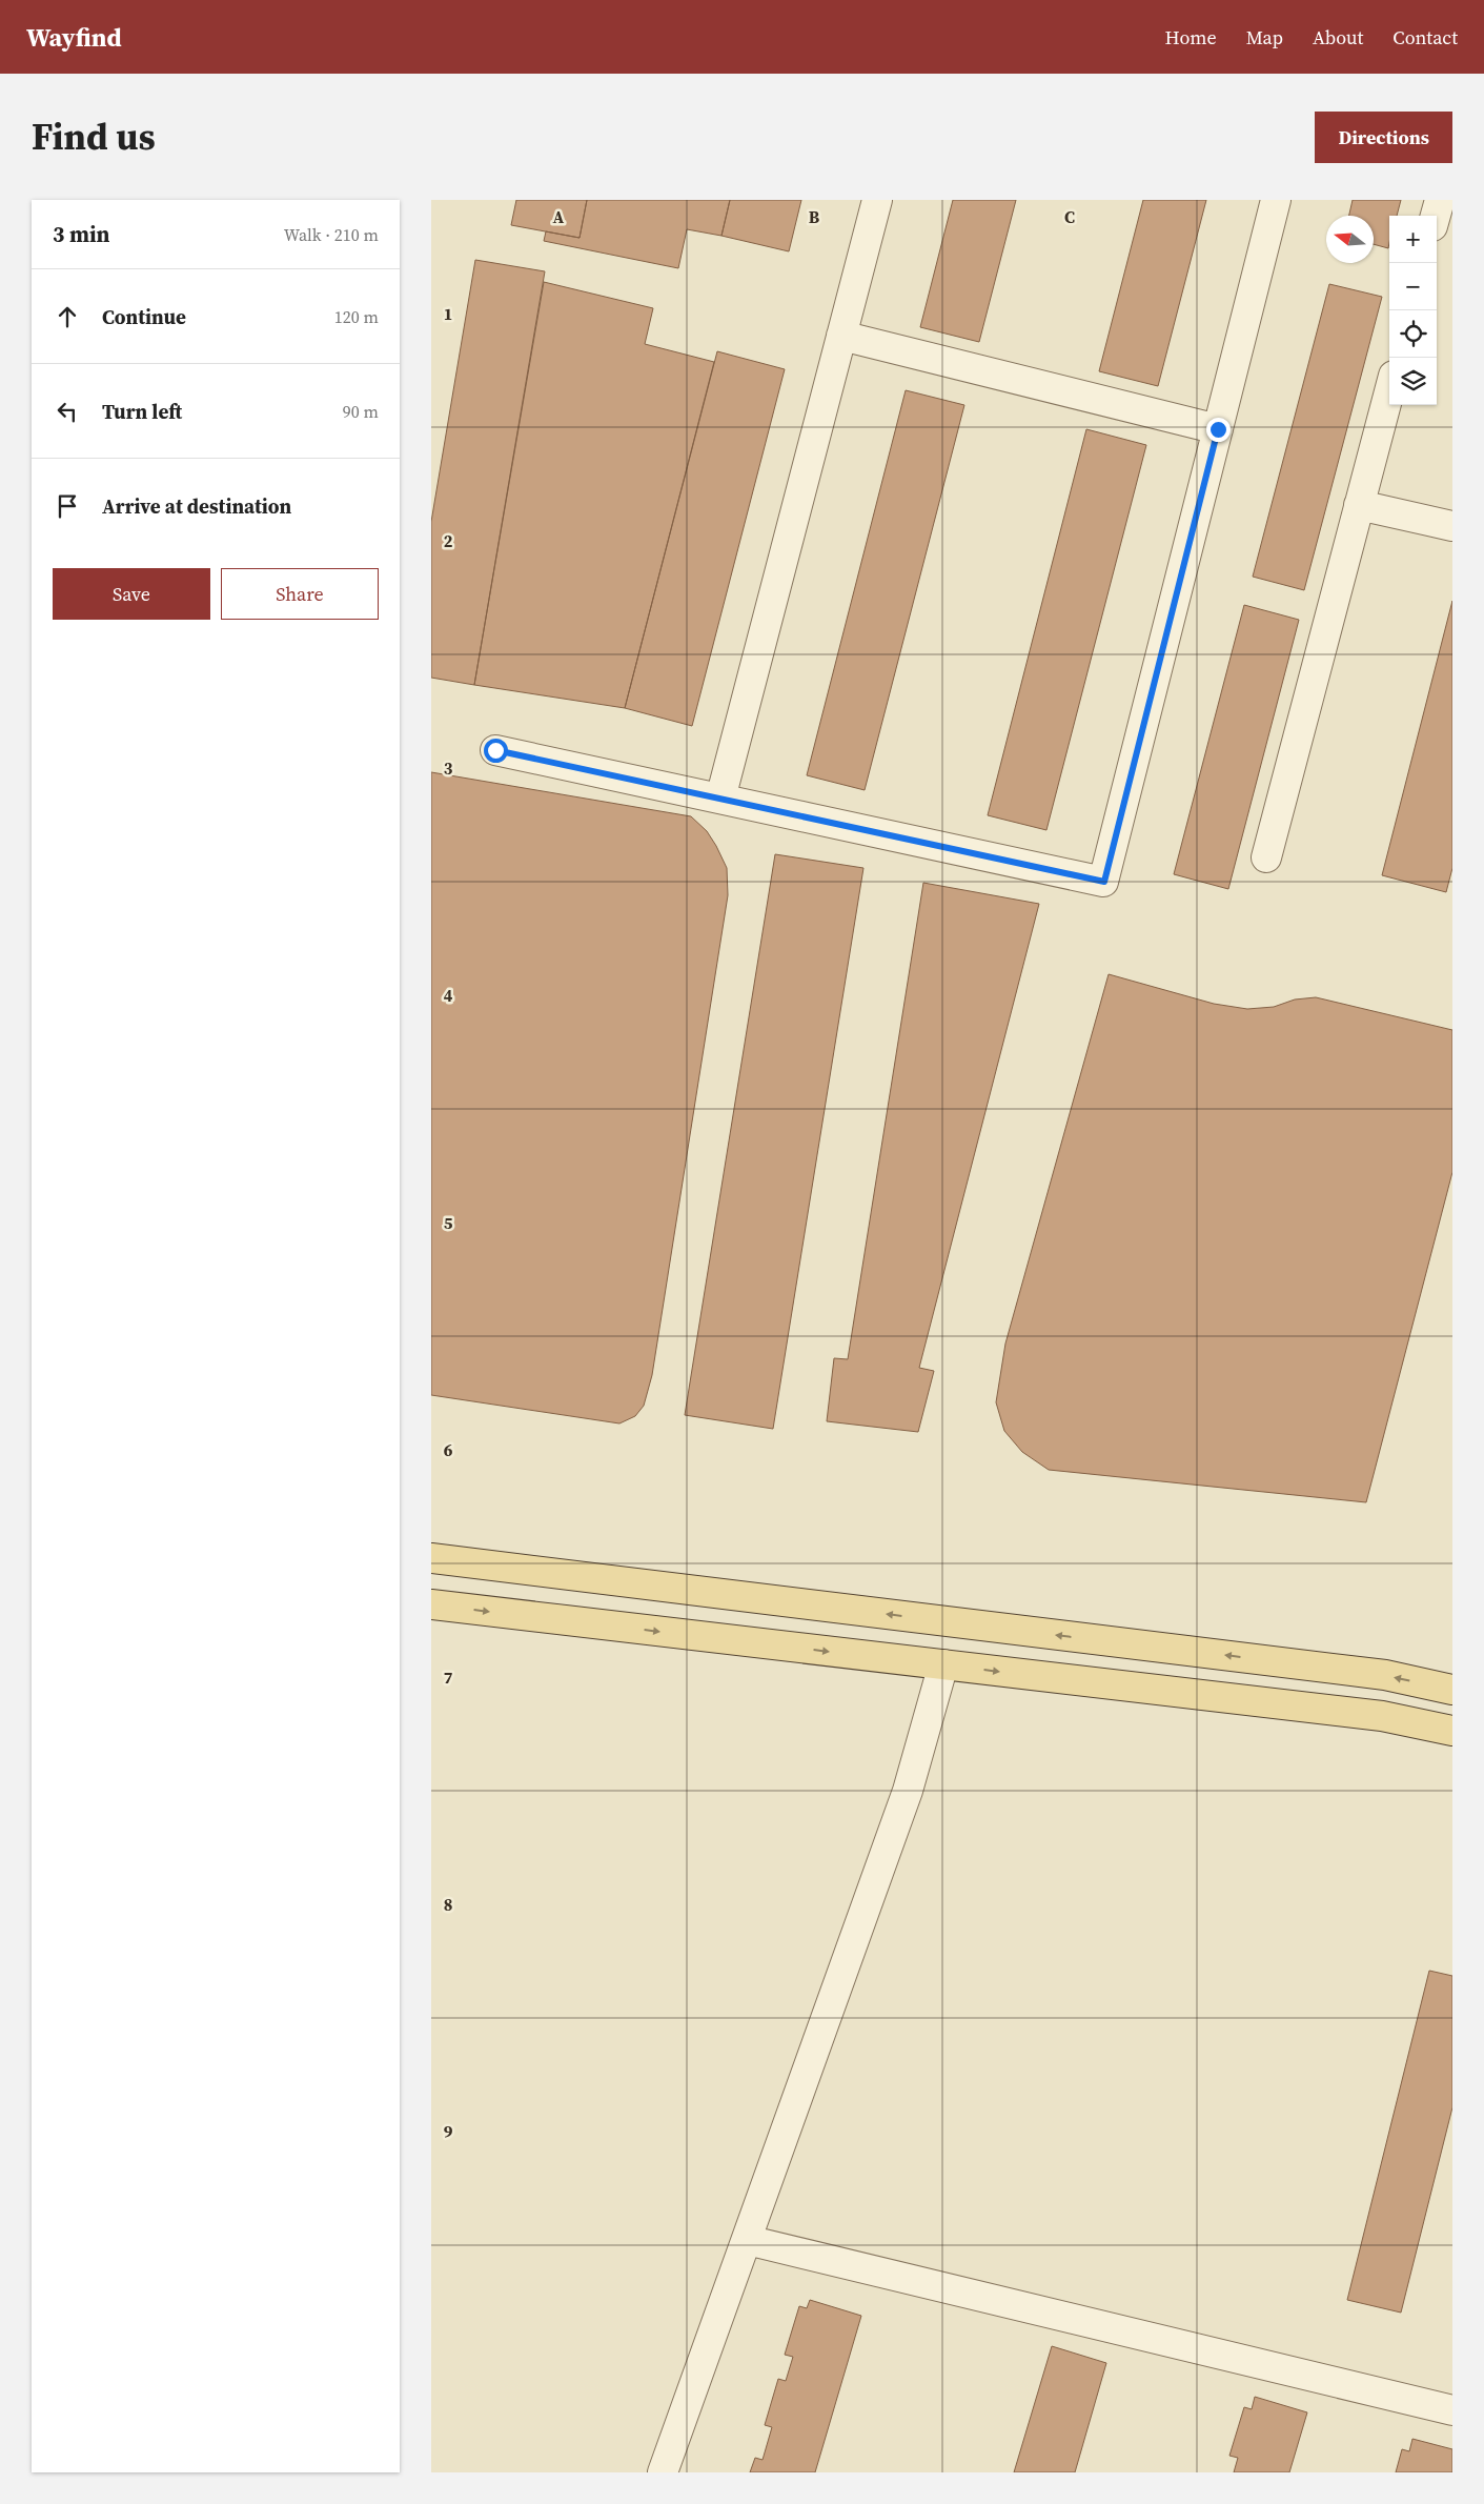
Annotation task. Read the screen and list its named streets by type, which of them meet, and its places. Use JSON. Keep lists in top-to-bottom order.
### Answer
{
  "north": "left",
  "page": {
    "header": "Wayfind",
    "nav": [
      "Home",
      "Map",
      "About",
      "Contact"
    ],
    "title": "Find us",
    "buttons": [
      "Directions",
      ["Save", "Share"]
    ],
    "heading": ["3 min", "Walk · 210 m"],
    "map_buttons": ["+", "−"],
    "list": [
      ["Continue", "120 m"],
      ["Turn left", "90 m"],
      "Arrive at destination"
    ]
  },
  "grid": {
    "columns": ["A", "B", "C"],
    "rows": [
      "1",
      "2",
      "3",
      "4",
      "5",
      "6",
      "7",
      "8",
      "9"
    ]
  }
}
